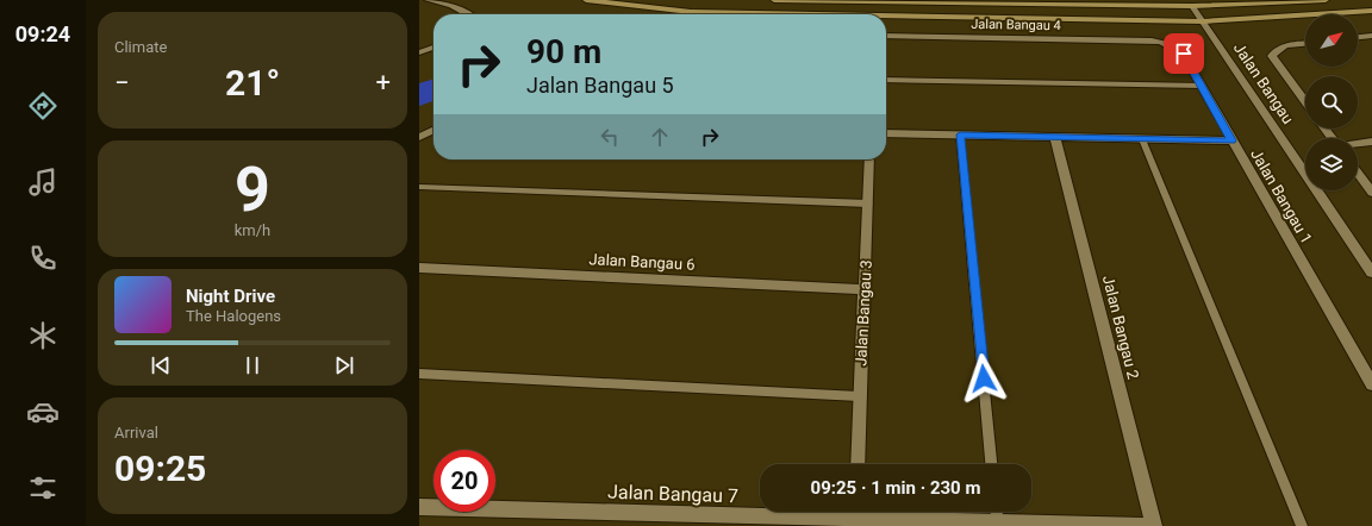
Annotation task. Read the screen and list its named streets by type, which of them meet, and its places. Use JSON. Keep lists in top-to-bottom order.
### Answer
{
  "streets": {
    "street": [
      "Jalan Bangau 4",
      "Jalan Bangau",
      "Jalan Bangau 1",
      "Jalan Bangau 6",
      "Jalan Bangau 3",
      "Jalan Bangau 2",
      "Jalan Bangau 7"
    ]
  },
  "crossings": [
    ["Jalan Bangau 4", "Jalan Bangau 1"],
    ["Jalan Bangau 6", "Jalan Bangau 3"],
    ["Jalan Bangau 2", "Jalan Bangau 7"]
  ],
  "north": "top right",
  "page": {
    "tabs": "09:24",
    "tile": [
      "Climate",
      ["9", "km/h"],
      ["Arrival", "09:25"]
    ],
    "turn": ["90 m", "Jalan Bangau 5"],
    "heat": ["−", "21°", "+"],
    "song": ["Night Drive", "The Halogens"],
    "limit": "20",
    "trip": "09:25 · 1 min · 230 m"
  }
}
